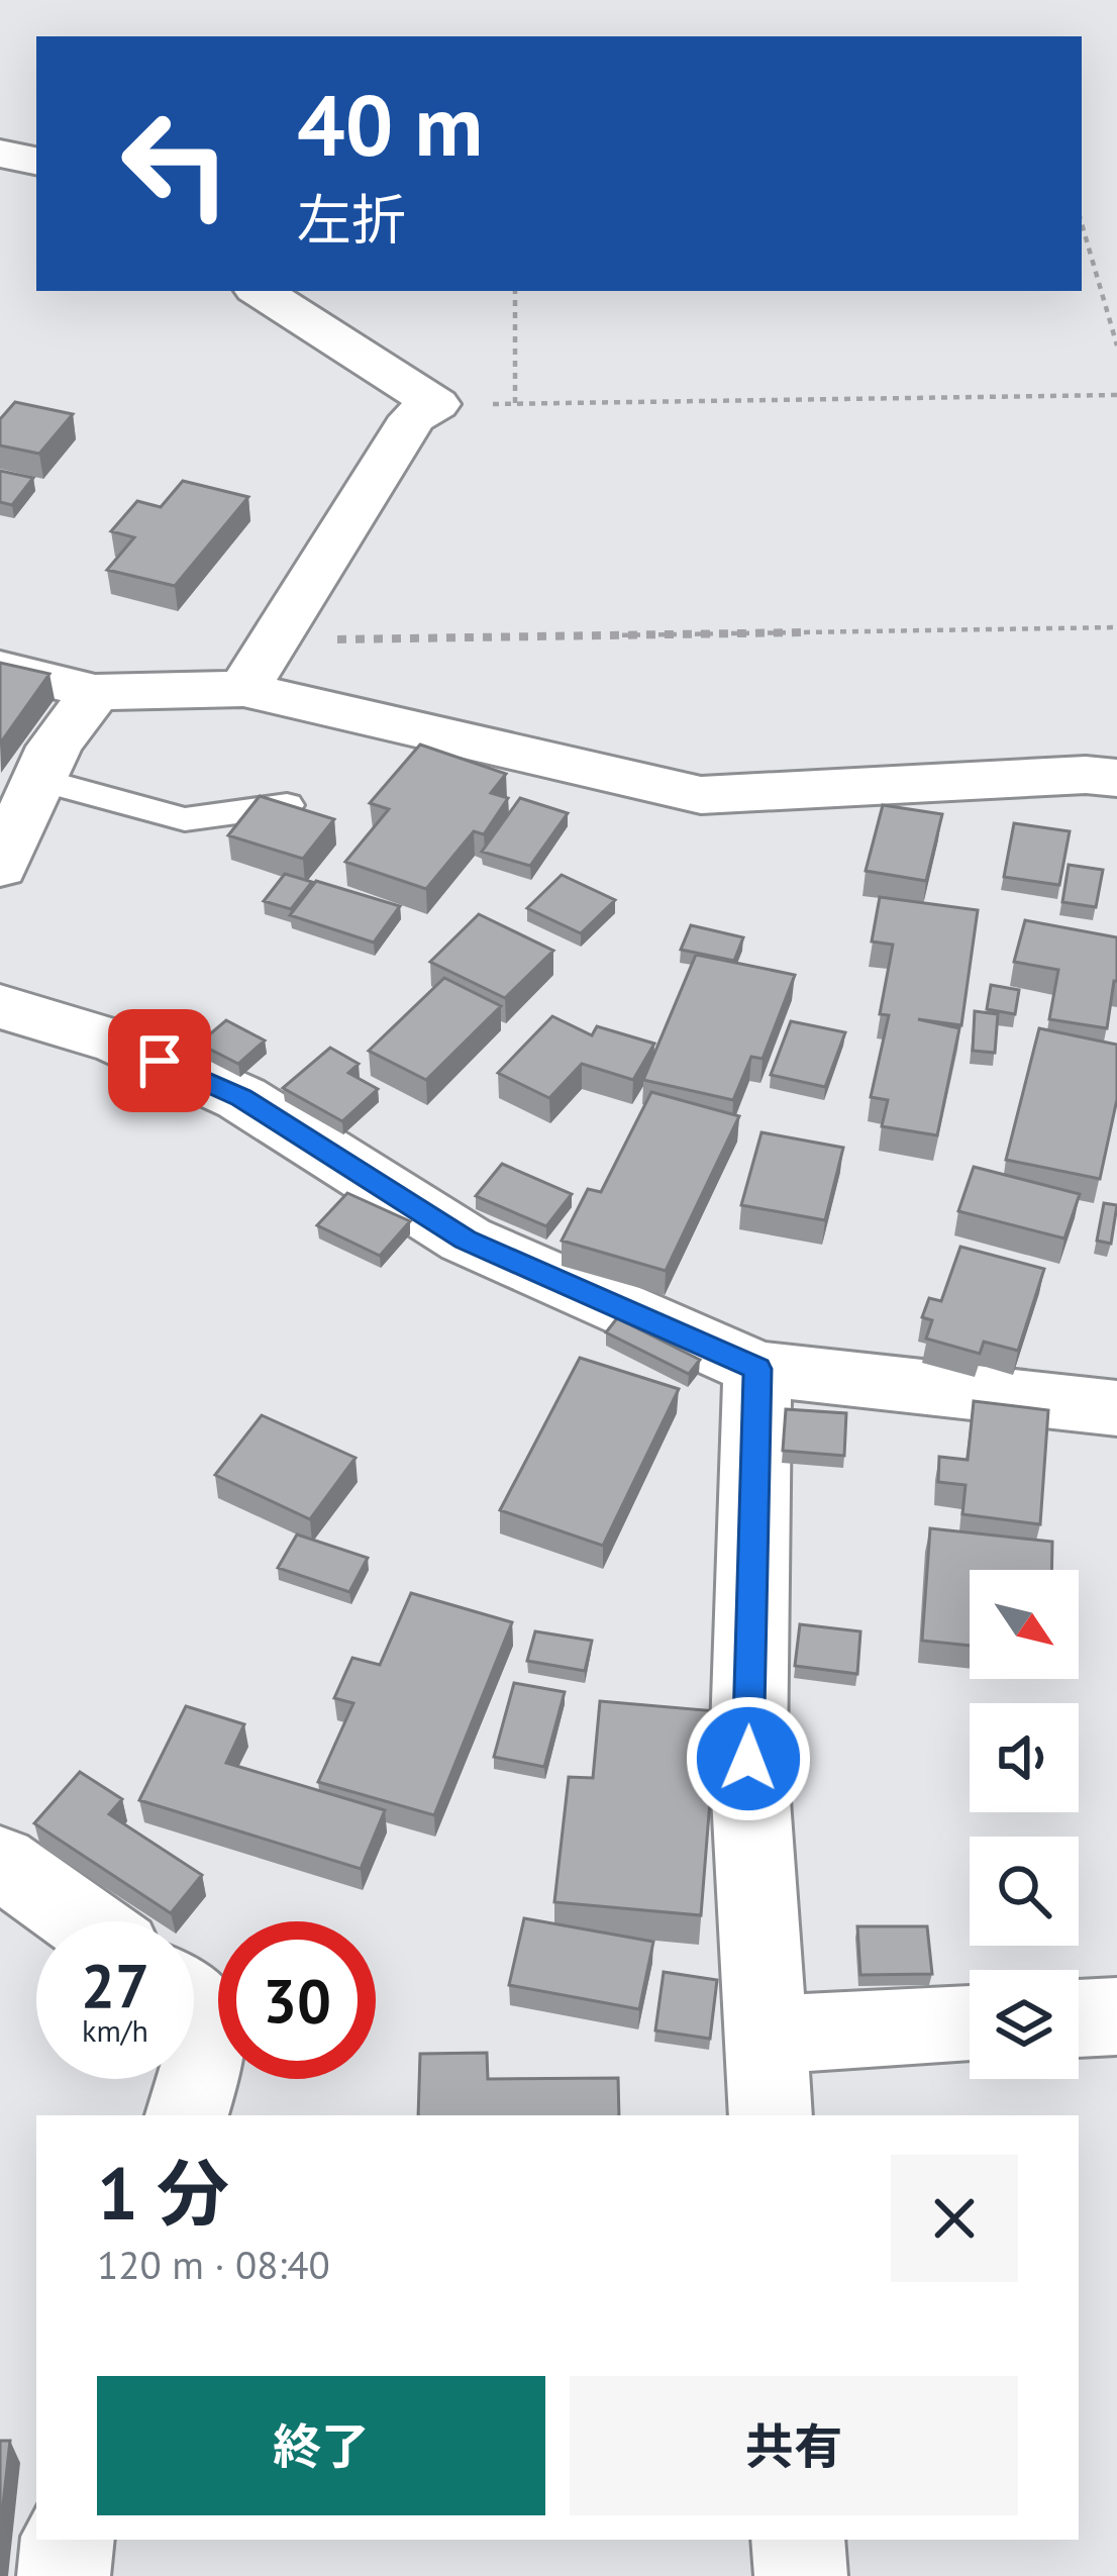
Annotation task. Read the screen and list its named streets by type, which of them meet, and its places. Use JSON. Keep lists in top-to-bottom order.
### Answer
{
  "north": "bottom right",
  "page": {
    "turn": ["40 m", "左折"],
    "speed": "27 km/h",
    "limit": "30",
    "heading": ["1 分", "120 m · 08:40"],
    "buttons": ["終了", "共有"]
  }
}
